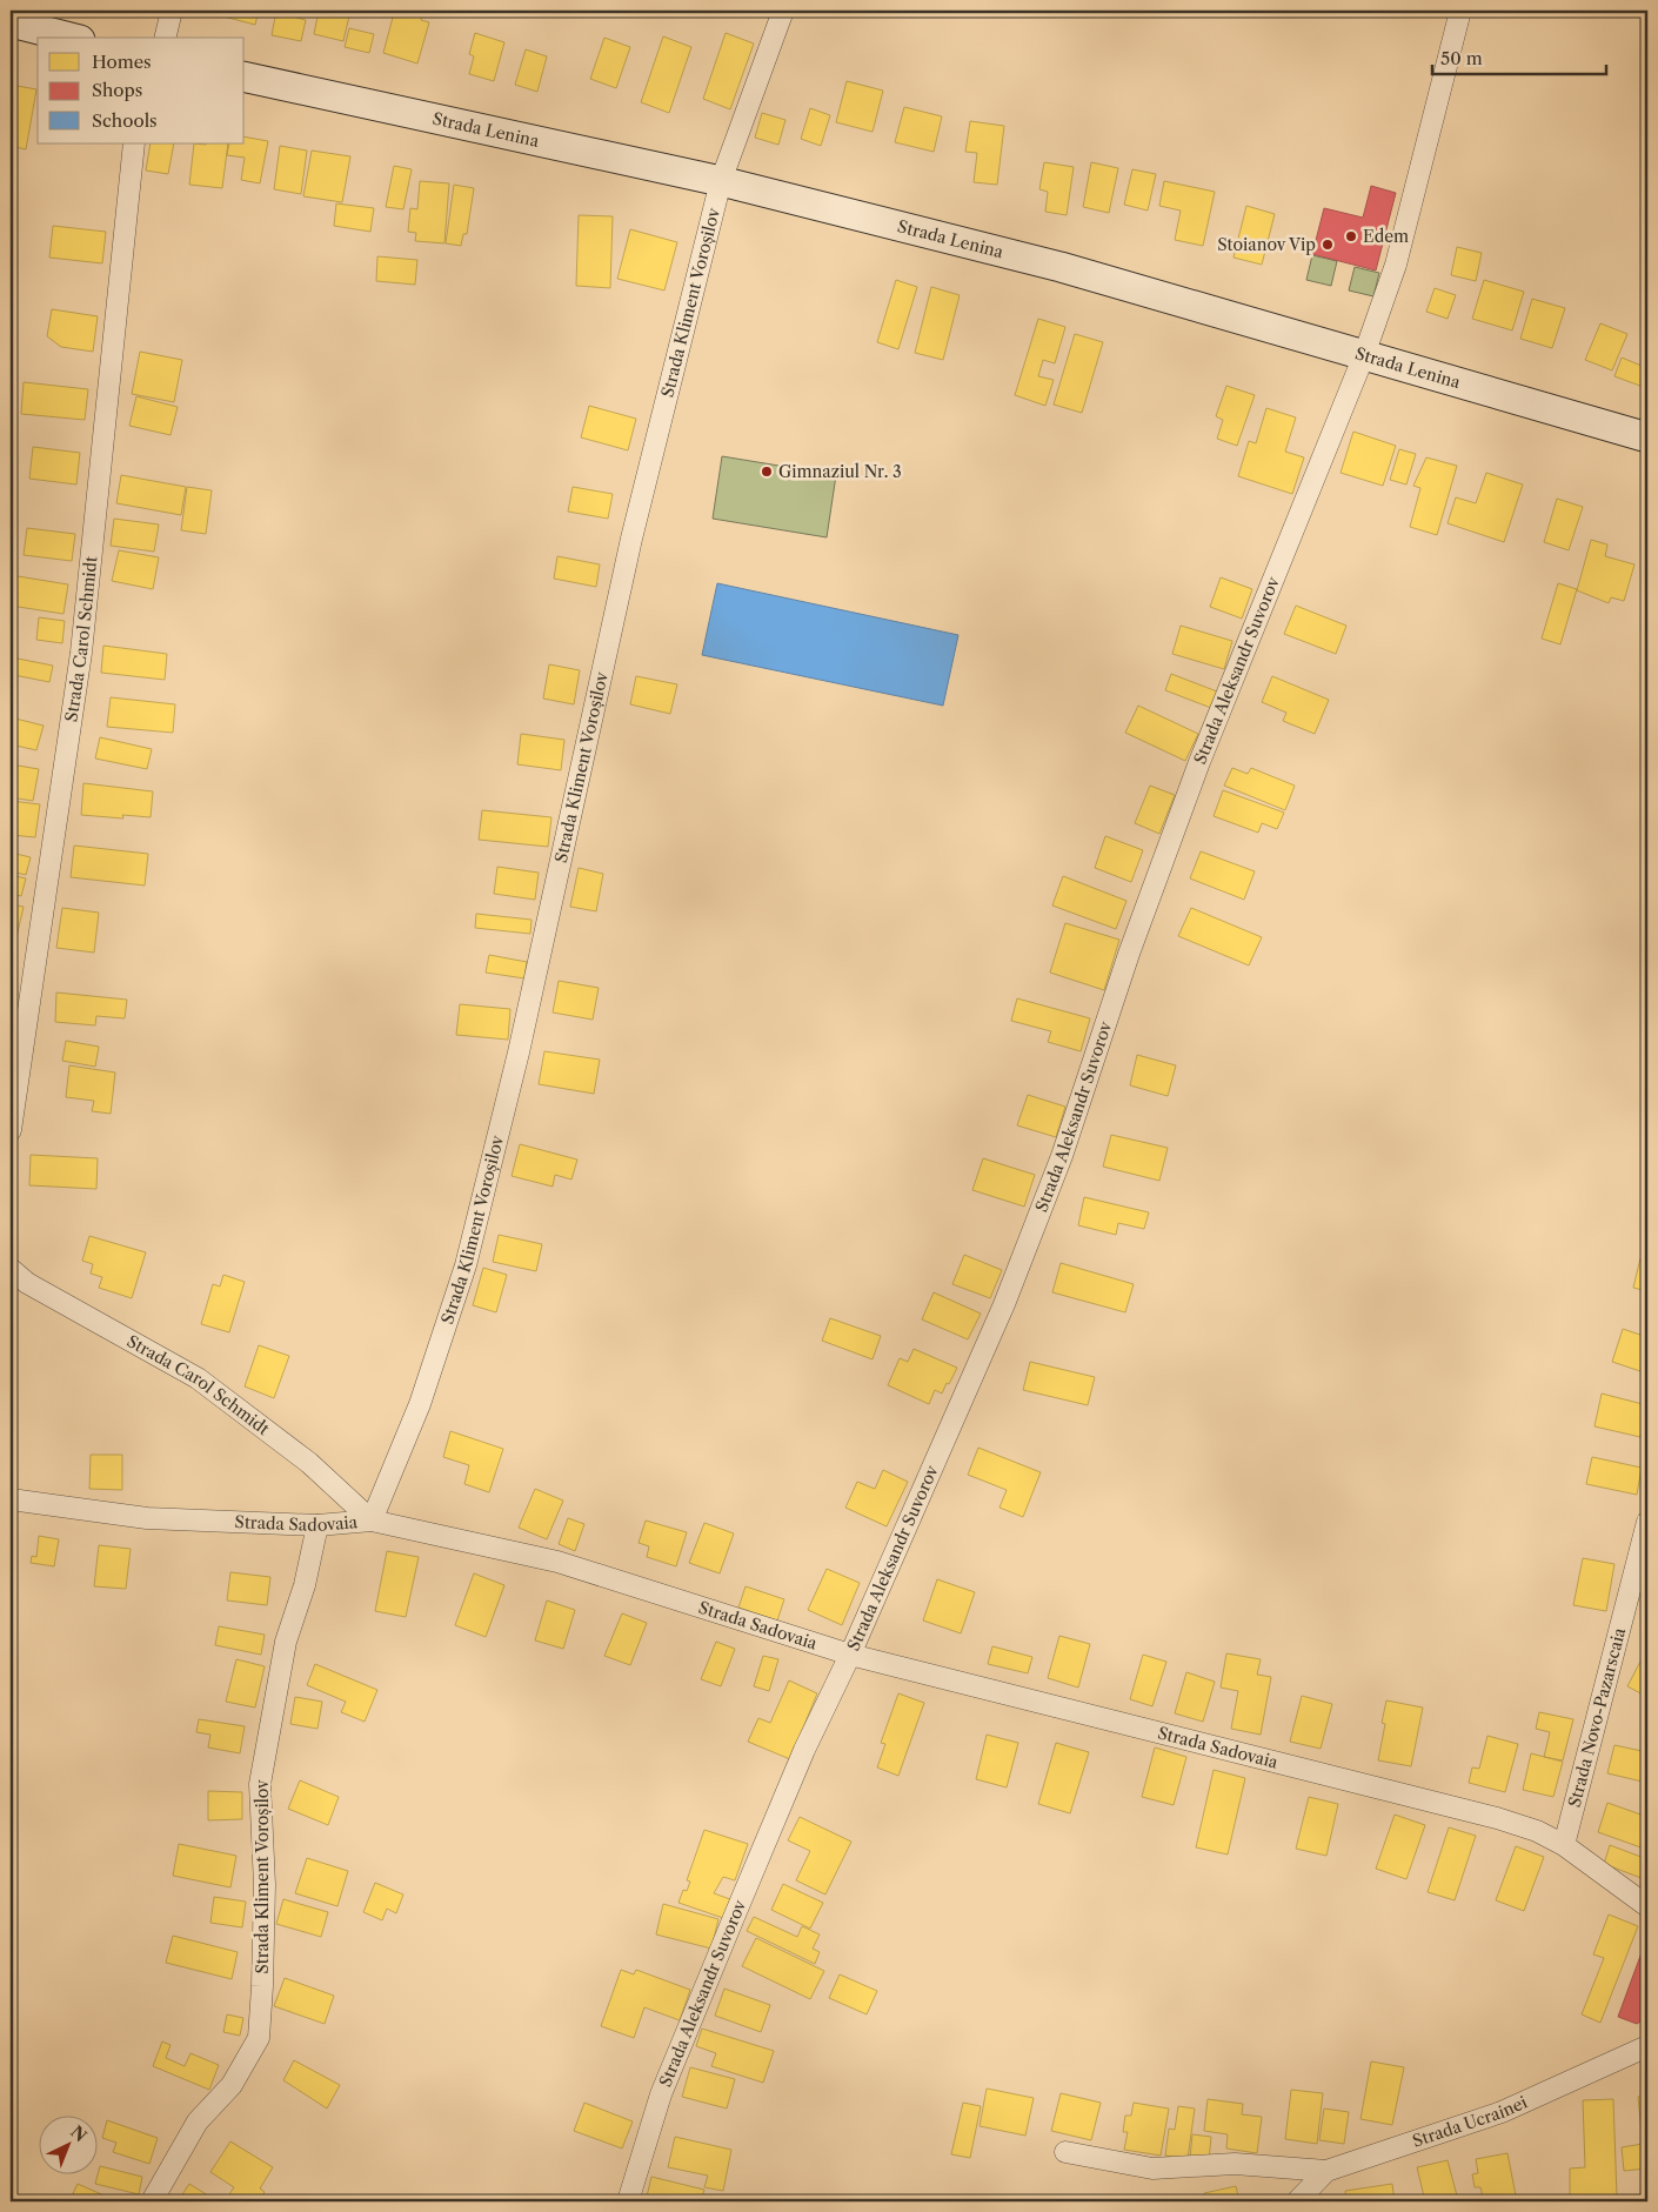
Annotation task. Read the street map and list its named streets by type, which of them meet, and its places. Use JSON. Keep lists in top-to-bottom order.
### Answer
{
  "streets": {
    "street": [
      "Strada Lenina",
      "Strada Kliment Voroșilov",
      "Strada Carol Schmidt",
      "Strada Aleksandr Suvorov",
      "Strada Sadovaia",
      "Strada Novo-Pazarscaia",
      "Strada Ucrainei"
    ]
  },
  "crossings": [
    ["Strada Lenina", "Strada Kliment Voroșilov"],
    ["Strada Lenina", "Strada Aleksandr Suvorov"],
    ["Strada Kliment Voroșilov", "Strada Carol Schmidt"],
    ["Strada Kliment Voroșilov", "Strada Sadovaia"],
    ["Strada Carol Schmidt", "Strada Sadovaia"],
    ["Strada Aleksandr Suvorov", "Strada Sadovaia"],
    ["Strada Sadovaia", "Strada Novo-Pazarscaia"]
  ],
  "places": ["Edem", "Stoianov Vip", "Gimnaziul Nr. 3"],
  "legend": ["Homes", "Shops", "Schools"],
  "scale_bar": "50 m",
  "north": "top right"
}
